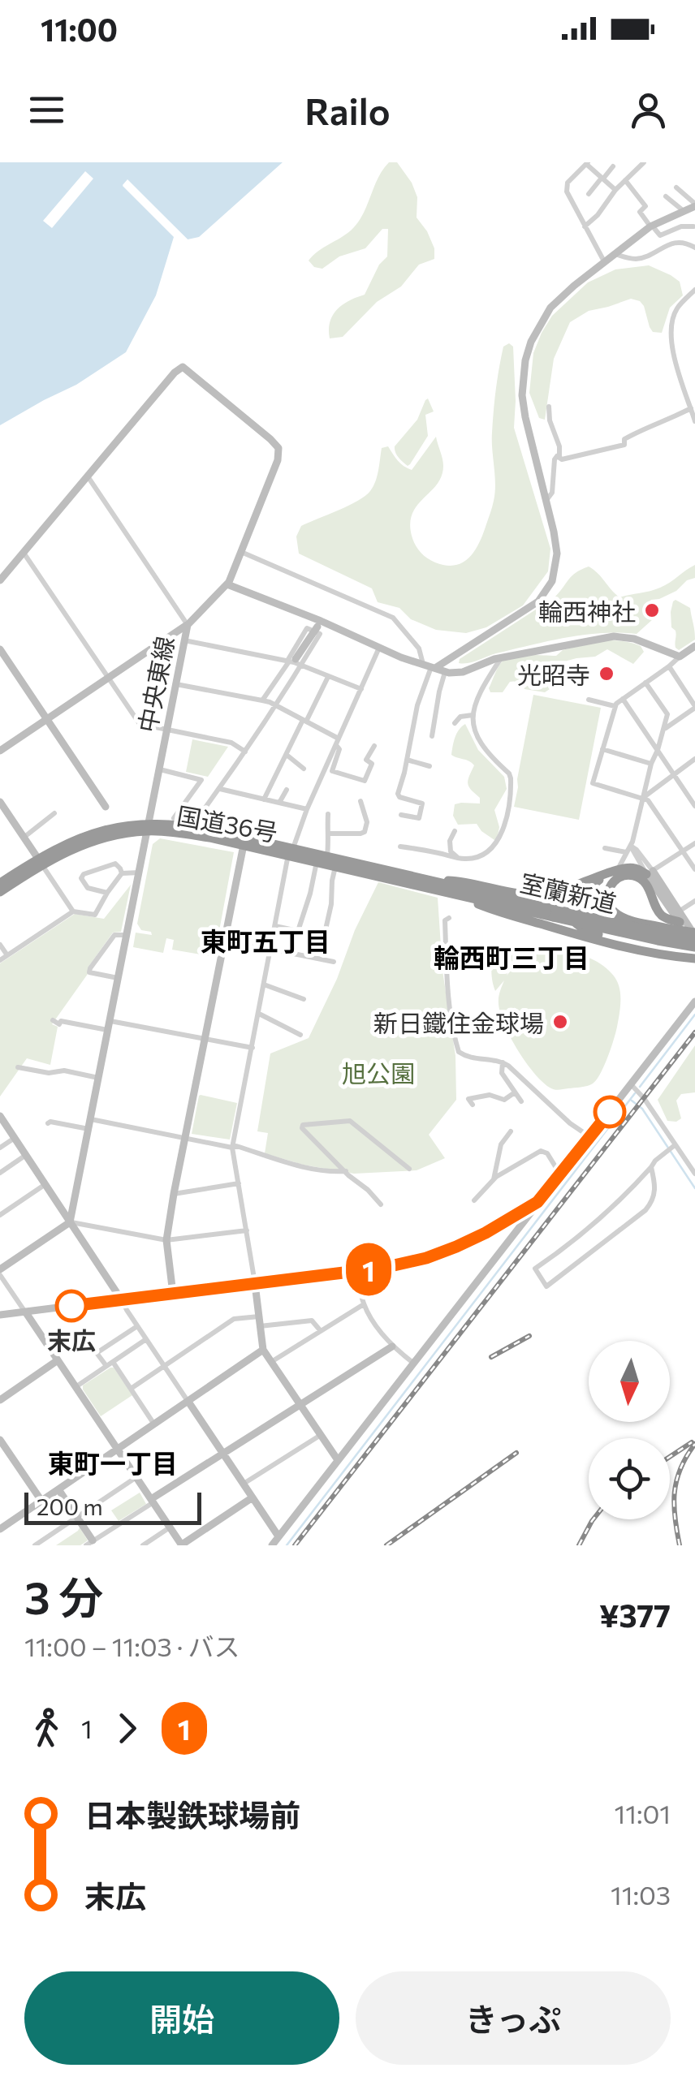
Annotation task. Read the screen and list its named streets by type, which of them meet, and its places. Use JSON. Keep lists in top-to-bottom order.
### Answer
{
  "streets": {
    "highway": ["国道36号", "室蘭新道"],
    "street": ["中央東線"]
  },
  "crossings": [
    ["中央東線", "国道36号"],
    ["国道36号", "室蘭新道"]
  ],
  "districts": ["東町五丁目", "輪西町三丁目", "東町一丁目"],
  "parks": ["旭公園"],
  "places": [
    "輪西神社",
    "光昭寺",
    "新日鐵住金球場",
    "末広"
  ],
  "lines": ["bus line 1"],
  "scale_bar": "200 m",
  "north": "bottom",
  "page": {
    "status": "11:00",
    "header": "Railo",
    "on_map": "1",
    "scale": "200 m",
    "heading": ["3 分", "11:00 – 11:03 · バス", "¥377"],
    "legs": ["1", "1"],
    "list": [
      {
        "name": "日本製鉄球場前",
        "value": "11:01"
      },
      {
        "name": "末広",
        "value": "11:03"
      }
    ],
    "buttons": ["開始", "きっぷ"]
  }
}
